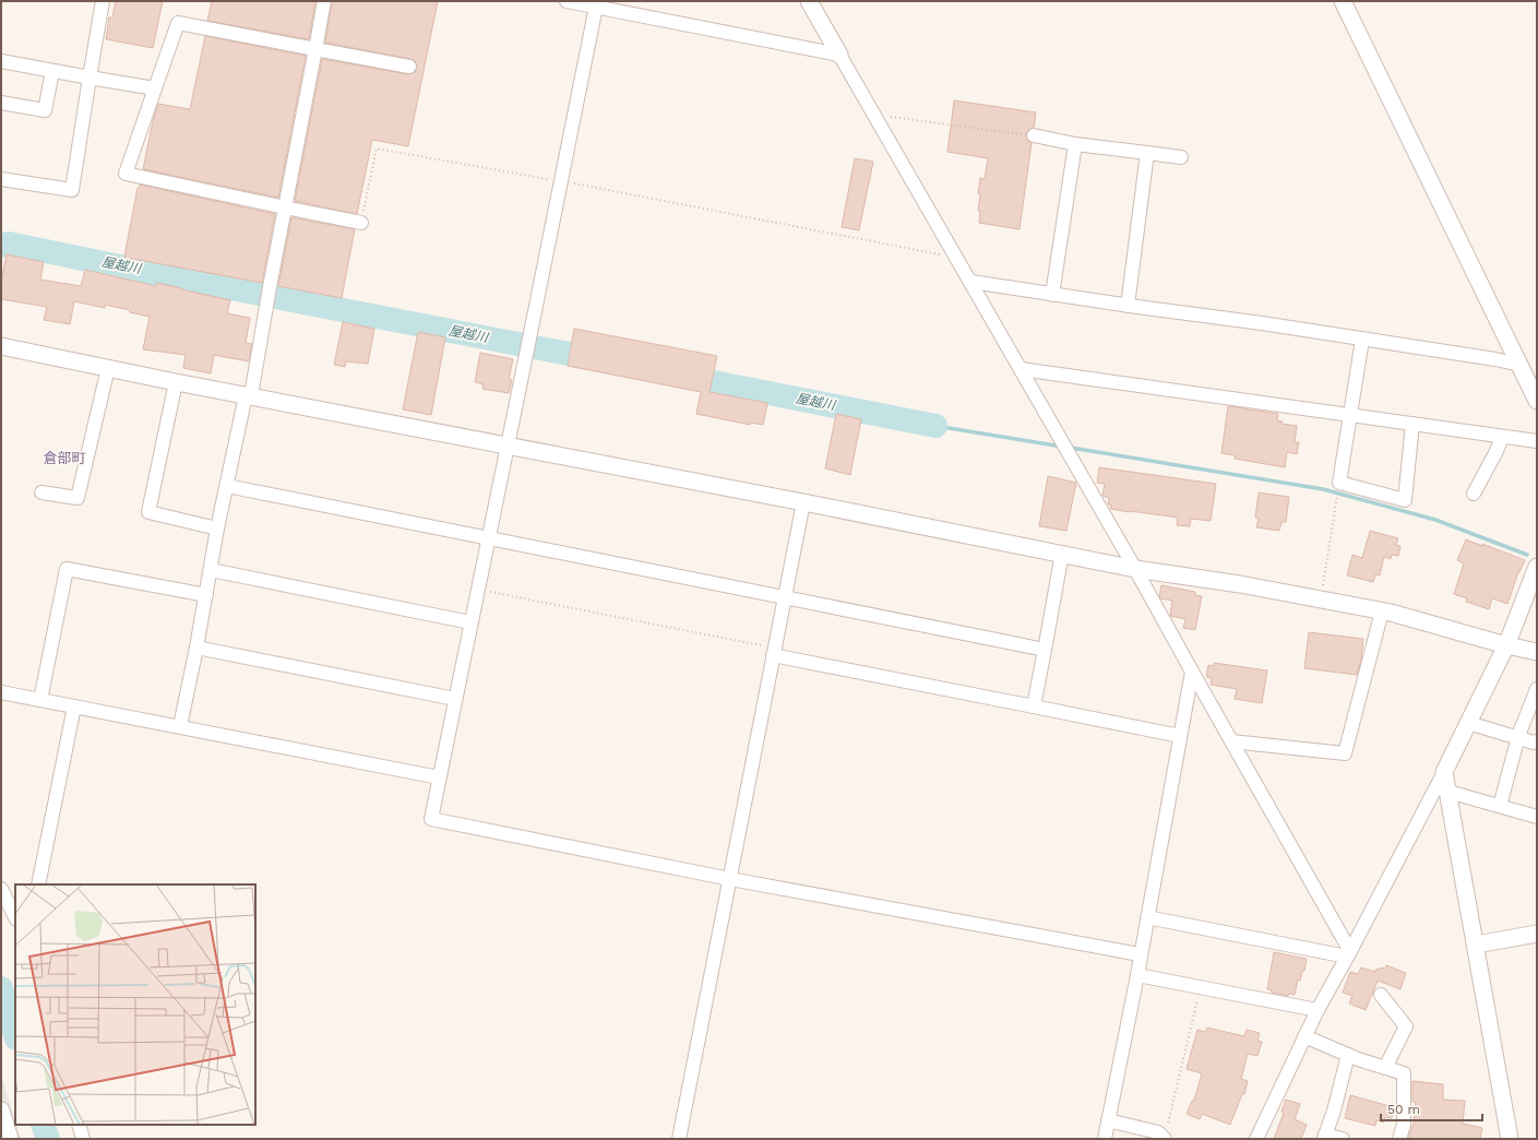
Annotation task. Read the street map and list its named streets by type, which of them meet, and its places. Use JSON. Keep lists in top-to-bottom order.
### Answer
{
  "districts": ["倉部町"],
  "water": ["屋越川"],
  "scale_bar": "50 m"
}
